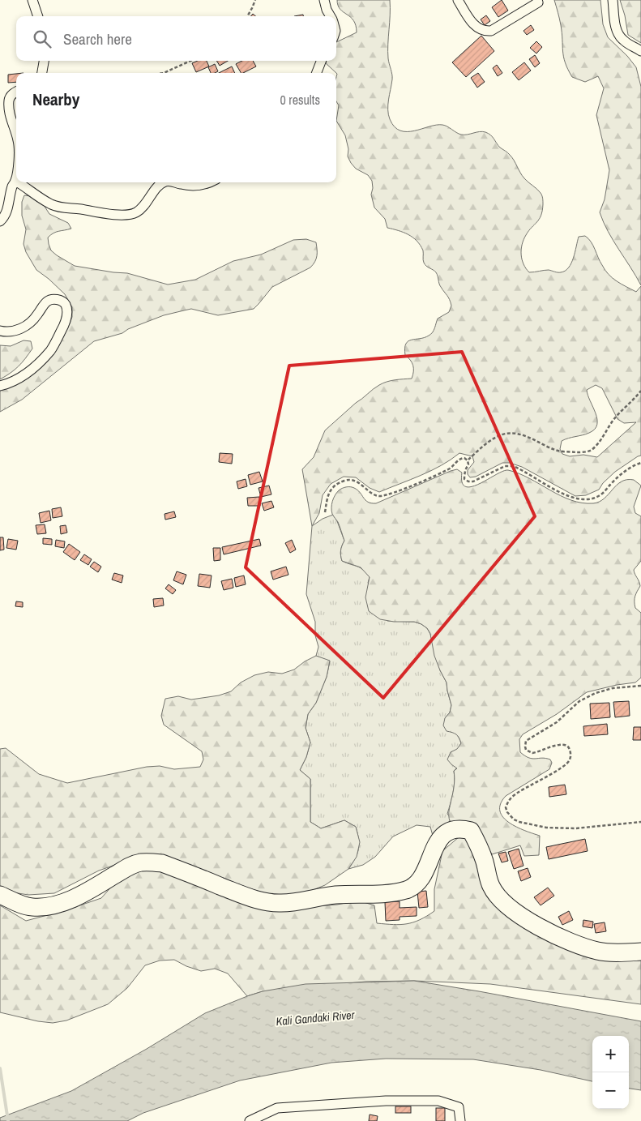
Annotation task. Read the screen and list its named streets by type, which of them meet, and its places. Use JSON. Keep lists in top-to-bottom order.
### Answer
{
  "water": ["Kali Gandaki River"],
  "page": {
    "search": "Search here",
    "heading": ["Nearby", "0 results"],
    "map_buttons": ["+", "−"]
  }
}
